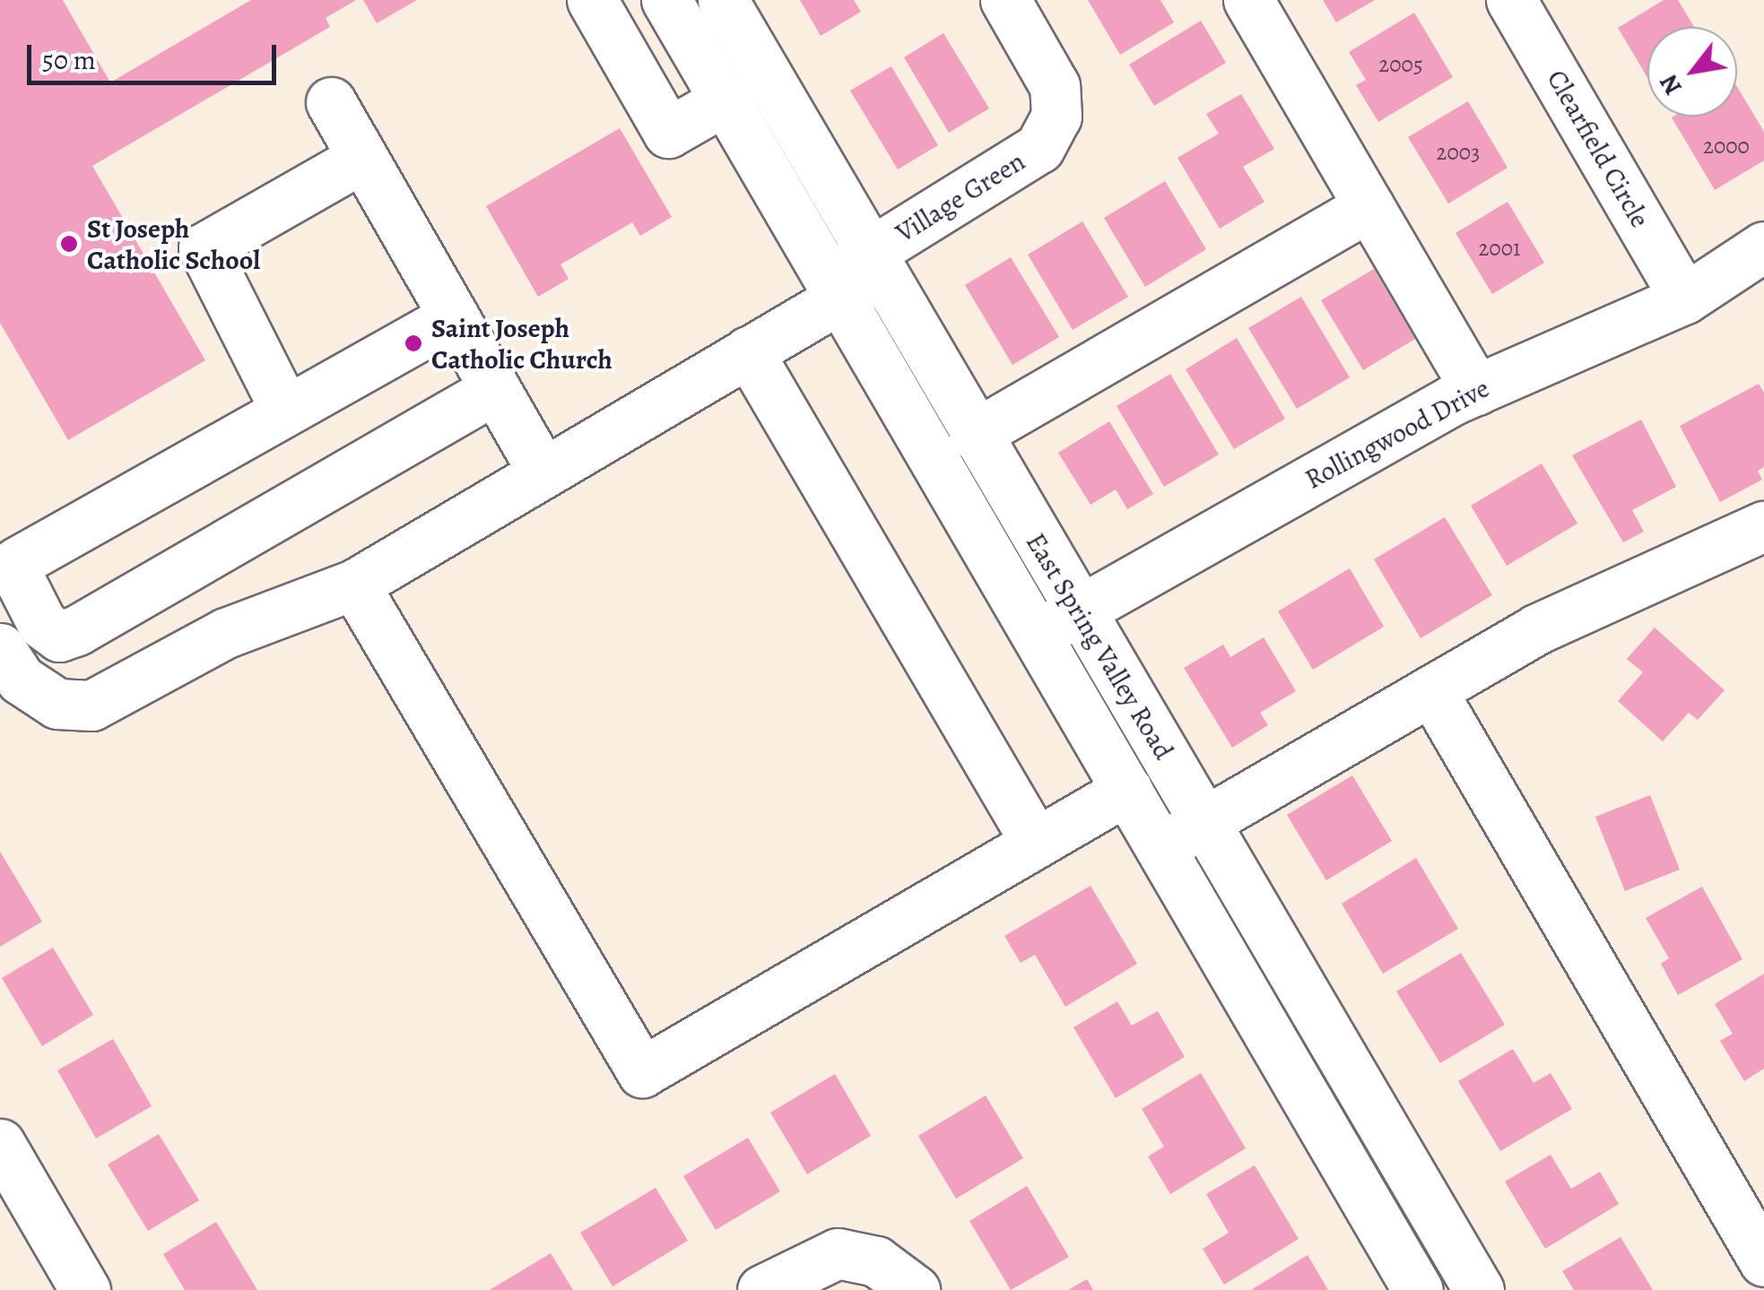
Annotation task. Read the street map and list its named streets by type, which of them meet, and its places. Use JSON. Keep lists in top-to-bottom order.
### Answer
{
  "streets": {
    "street": [
      "Clearfield Circle",
      "Village Green",
      "Rollingwood Drive",
      "East Spring Valley Road"
    ]
  },
  "crossings": [
    ["Clearfield Circle", "Rollingwood Drive"],
    ["Village Green", "East Spring Valley Road"],
    ["Rollingwood Drive", "East Spring Valley Road"]
  ],
  "places": ["St Joseph Catholic School", "Saint Joseph Catholic Church"],
  "house_numbers": [
    "2005",
    "2000",
    "2003",
    "2001"
  ],
  "scale_bar": "50 m",
  "north": "bottom left"
}
